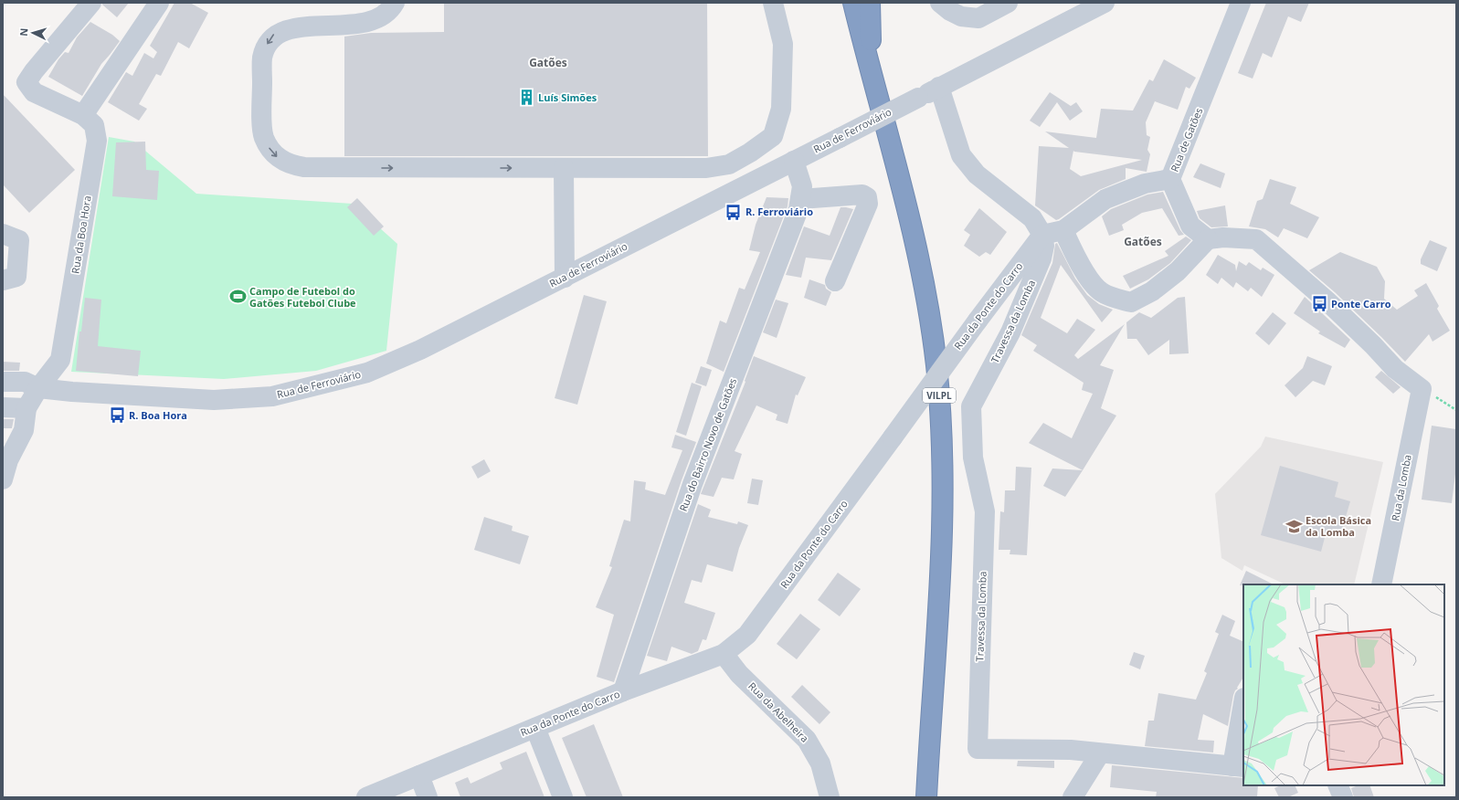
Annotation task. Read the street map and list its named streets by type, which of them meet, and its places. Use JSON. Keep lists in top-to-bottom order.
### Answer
{
  "streets": {
    "highway": ["VILPL"],
    "street": [
      "Rua de Ferroviário",
      "Rua de Gatões",
      "Rua da Boa Hora",
      "Rua da Ponte do Carro",
      "Travessa da Lomba",
      "Rua do Bairro Novo de Gatões",
      "Rua da Lomba",
      "Rua da Abelheira"
    ]
  },
  "crossings": [
    ["Rua de Ferroviário", "Rua da Boa Hora"],
    ["Rua de Ferroviário", "Rua do Bairro Novo de Gatões"],
    ["Rua da Ponte do Carro", "Travessa da Lomba"],
    ["Rua da Ponte do Carro", "Rua do Bairro Novo de Gatões"],
    ["Rua da Ponte do Carro", "Rua da Abelheira"]
  ],
  "districts": ["Gatões", "Gatões"],
  "places": {
    "building": ["Luís Simões"],
    "bus stop": ["R. Ferroviário", "Ponte Carro", "R. Boa Hora"],
    "sports": ["Campo de Futebol do Gatões Futebol Clube"],
    "school or university": ["Escola Básica da Lomba"]
  },
  "north": "left"
}
